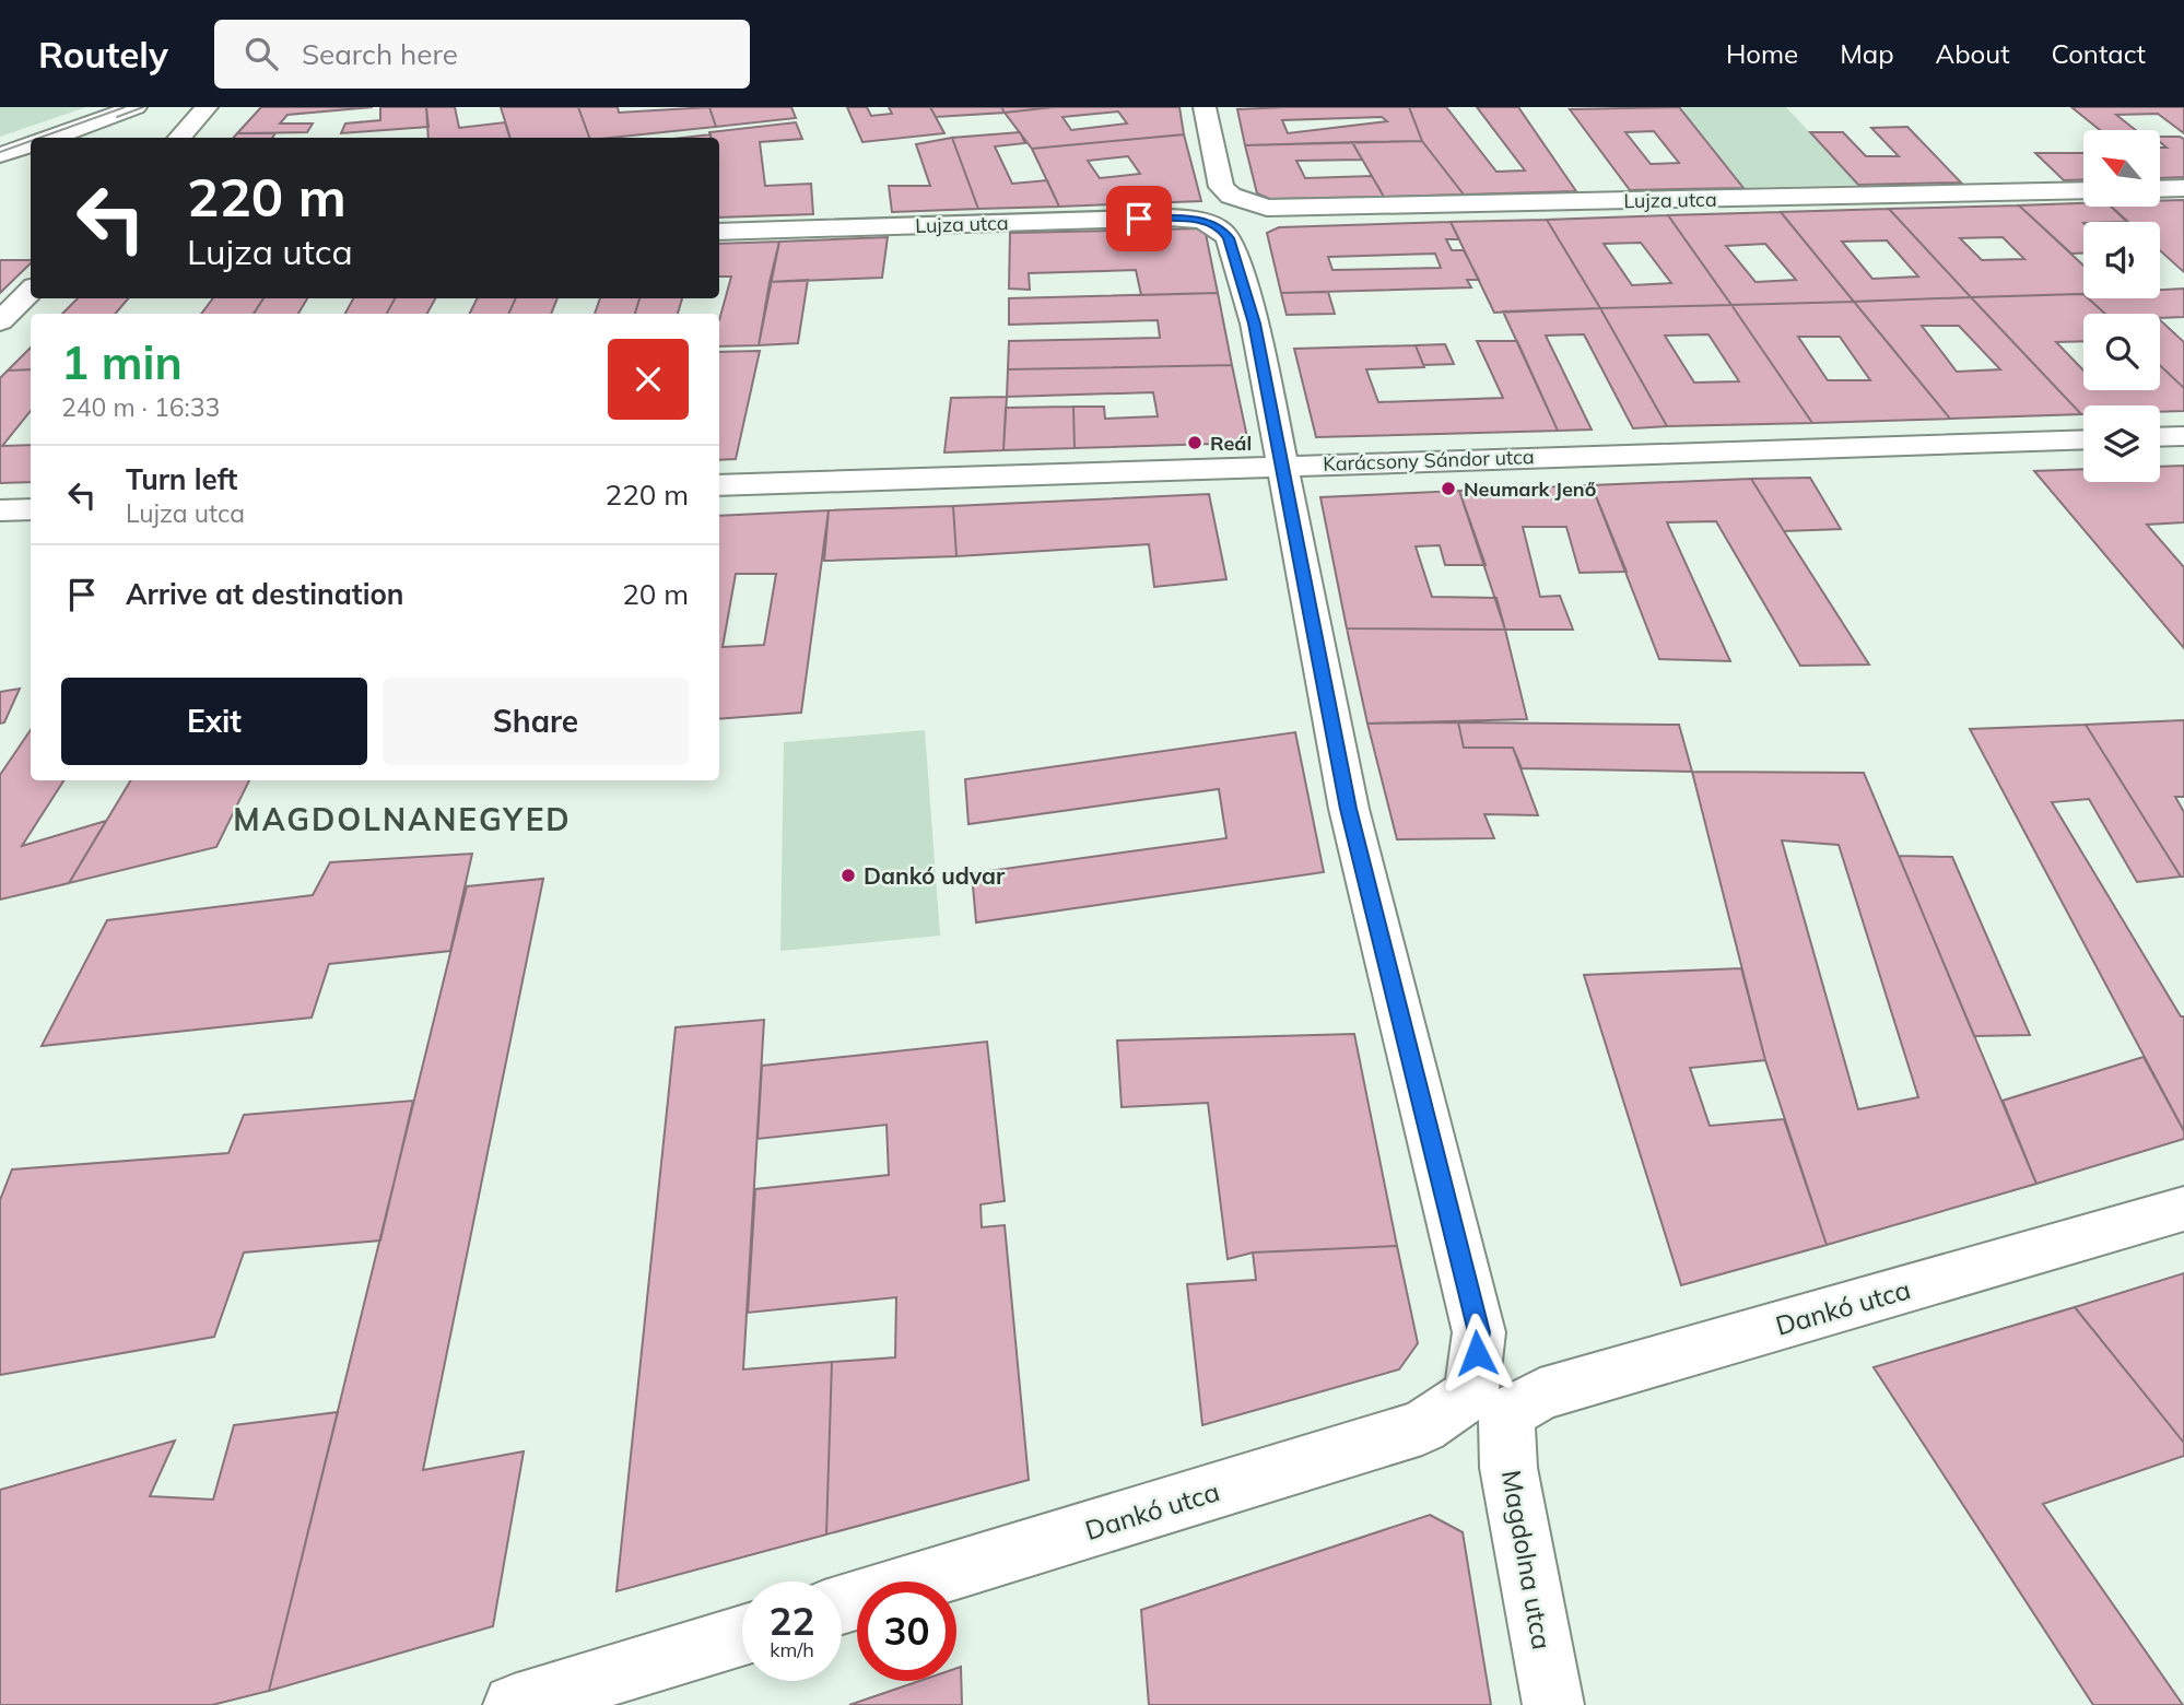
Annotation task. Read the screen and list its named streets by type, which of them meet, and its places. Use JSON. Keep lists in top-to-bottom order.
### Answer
{
  "streets": {
    "street": [
      "Lujza utca",
      "Karácsony Sándor utca",
      "Dankó utca",
      "Magdolna utca"
    ]
  },
  "crossings": [
    ["Lujza utca", "Magdolna utca"],
    ["Karácsony Sándor utca", "Magdolna utca"],
    ["Dankó utca", "Magdolna utca"]
  ],
  "districts": ["MAGDOLNANEGYED"],
  "places": ["Reál", "Neumark Jenő", "Dankó udvar"],
  "north": "top left",
  "page": {
    "header": "Routely",
    "search": "Search here",
    "nav": [
      "Home",
      "Map",
      "About",
      "Contact"
    ],
    "turn": ["220 m", "Lujza utca"],
    "heading": ["1 min", "240 m · 16:33"],
    "list": [
      {
        "name": "Turn left",
        "note": "Lujza utca",
        "value": "220 m"
      },
      {
        "name": "Arrive at destination",
        "value": "20 m"
      }
    ],
    "buttons": ["Exit", "Share"],
    "speed": "22 km/h",
    "limit": "30"
  }
}
